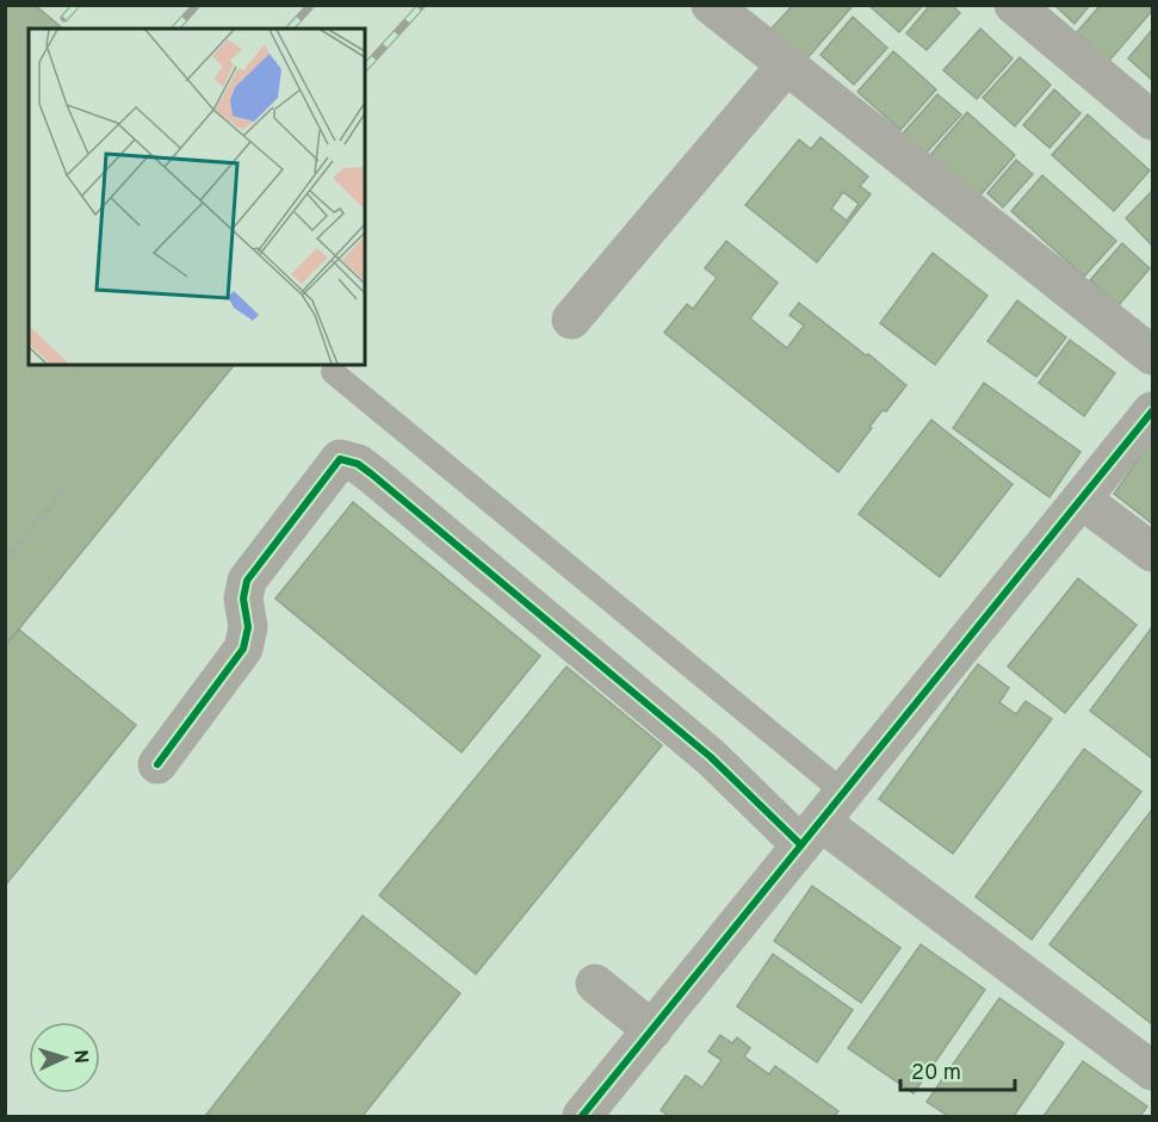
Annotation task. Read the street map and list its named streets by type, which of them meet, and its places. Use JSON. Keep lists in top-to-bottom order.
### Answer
{
  "scale_bar": "20 m",
  "north": "right"
}
